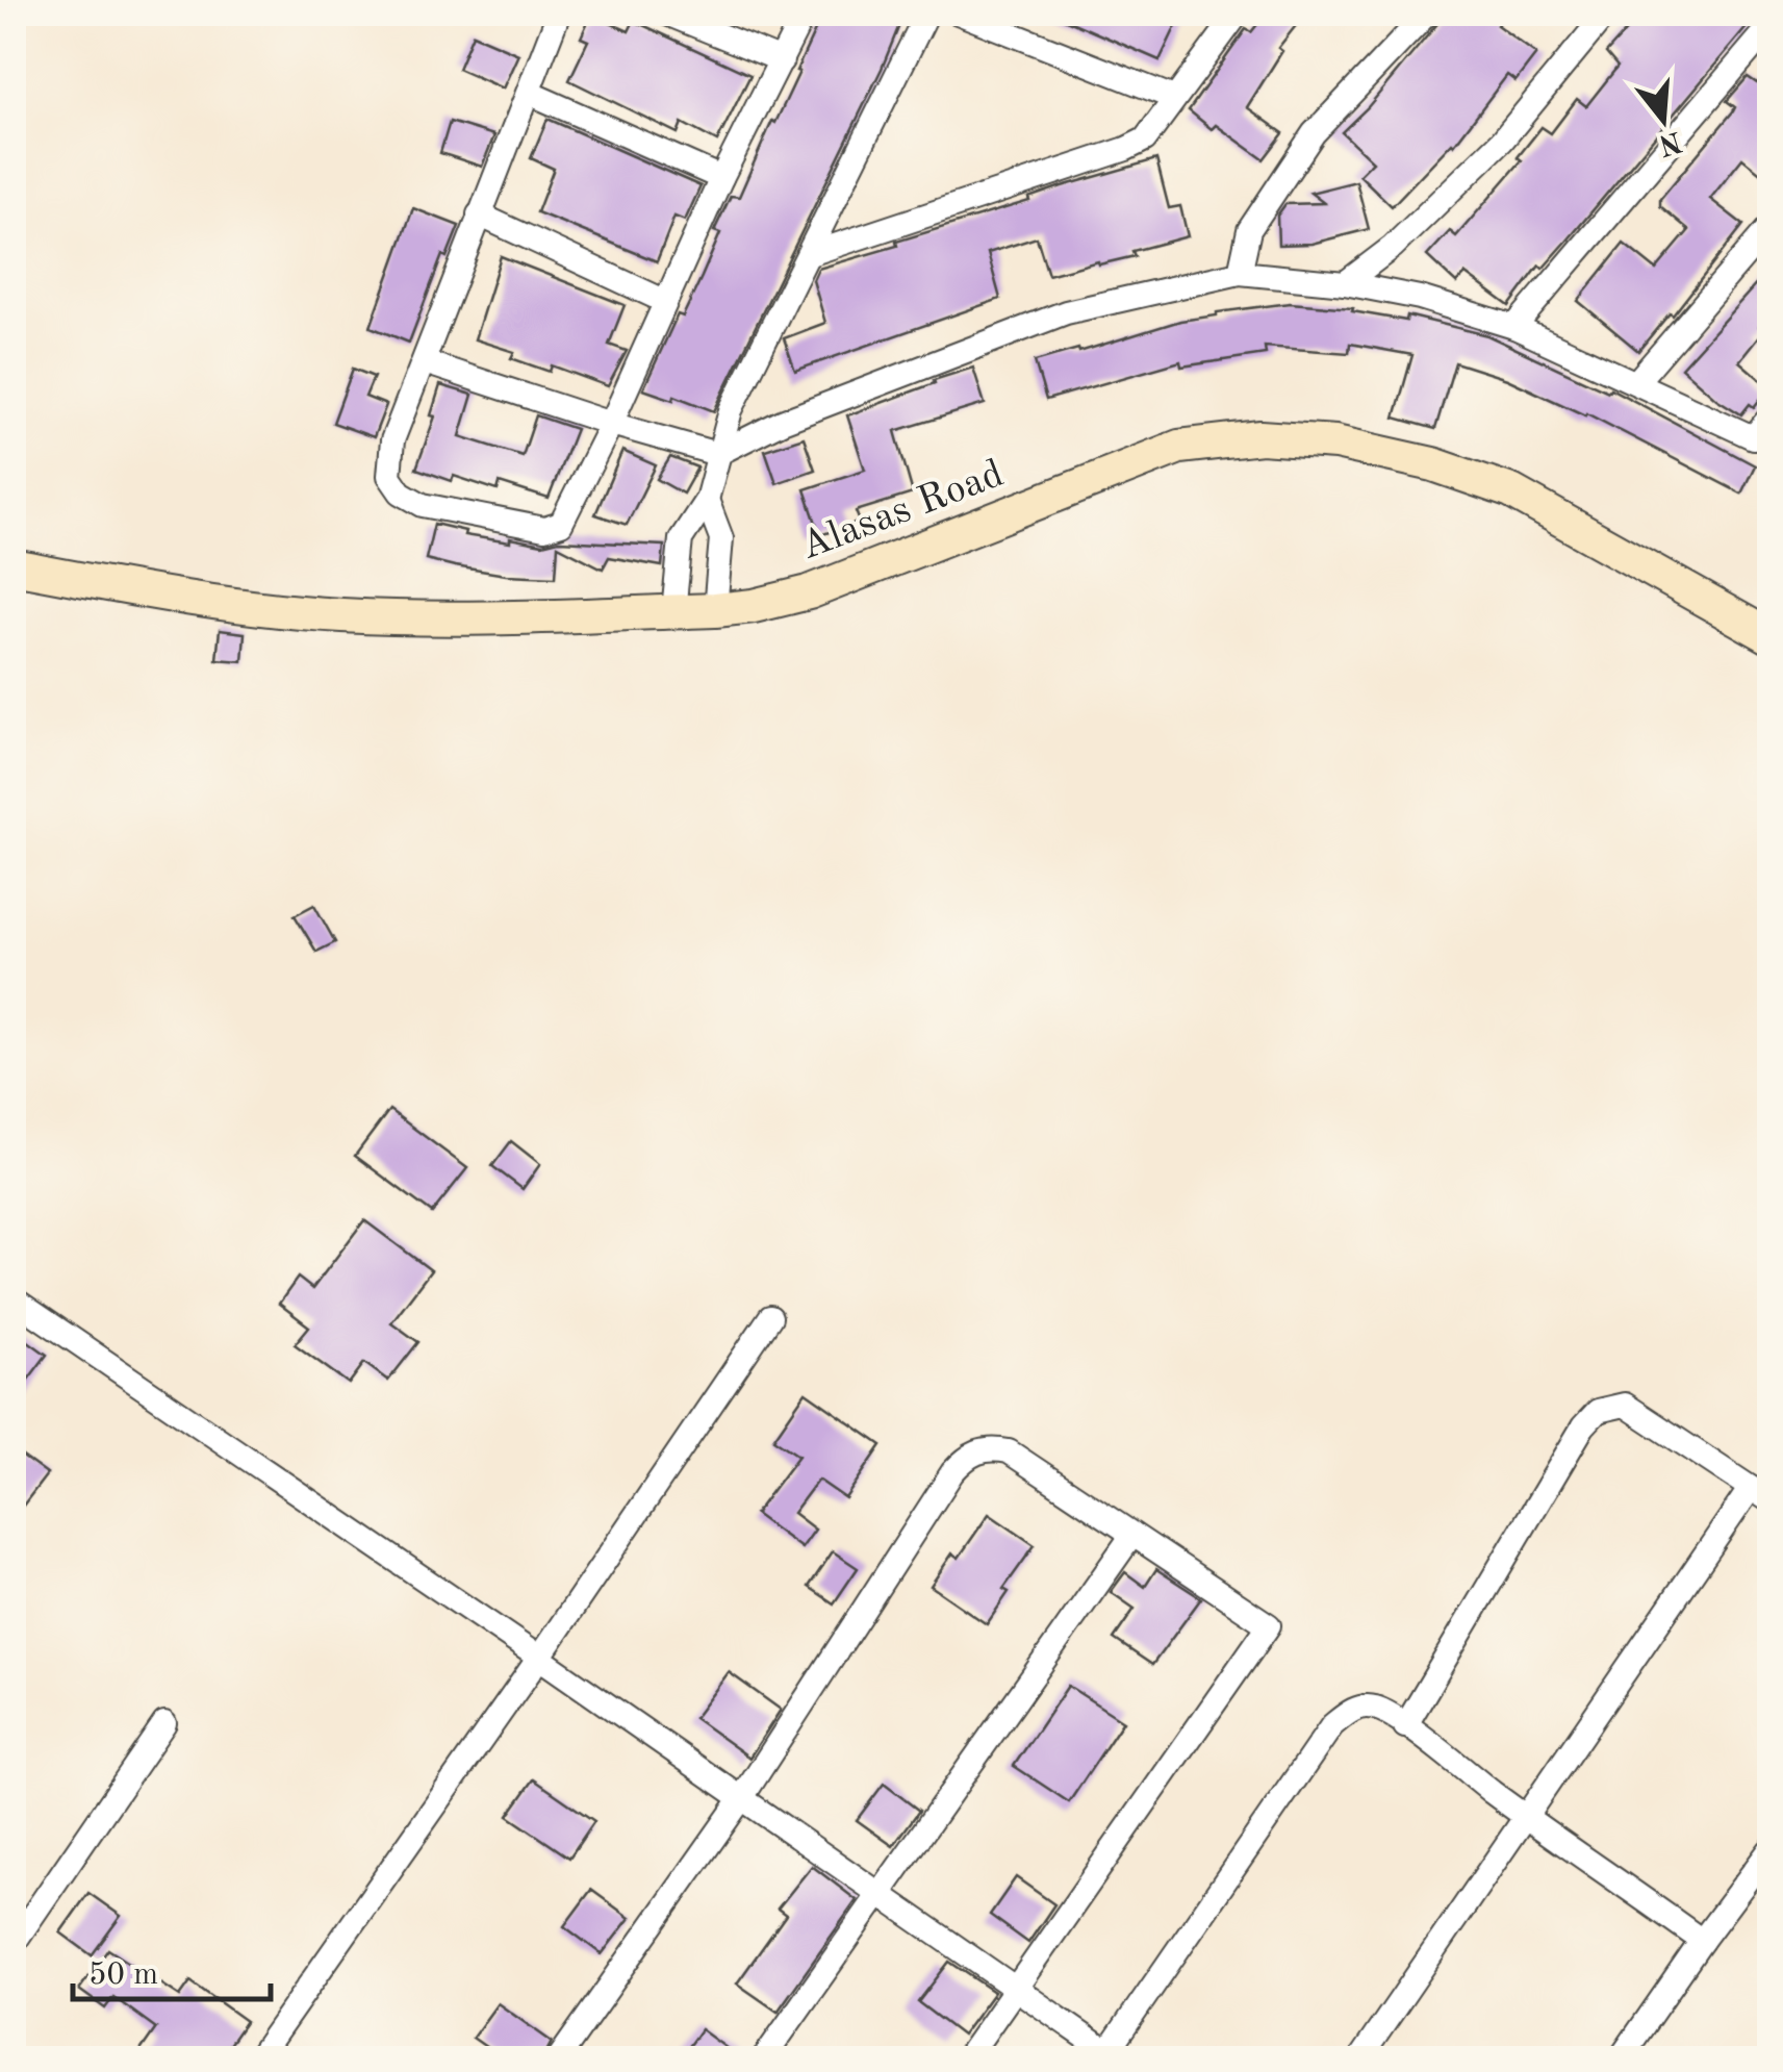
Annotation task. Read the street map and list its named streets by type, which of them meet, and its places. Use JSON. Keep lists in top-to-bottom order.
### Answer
{
  "streets": {
    "street": ["Alasas Road"]
  },
  "scale_bar": "50 m",
  "north": "bottom"
}
